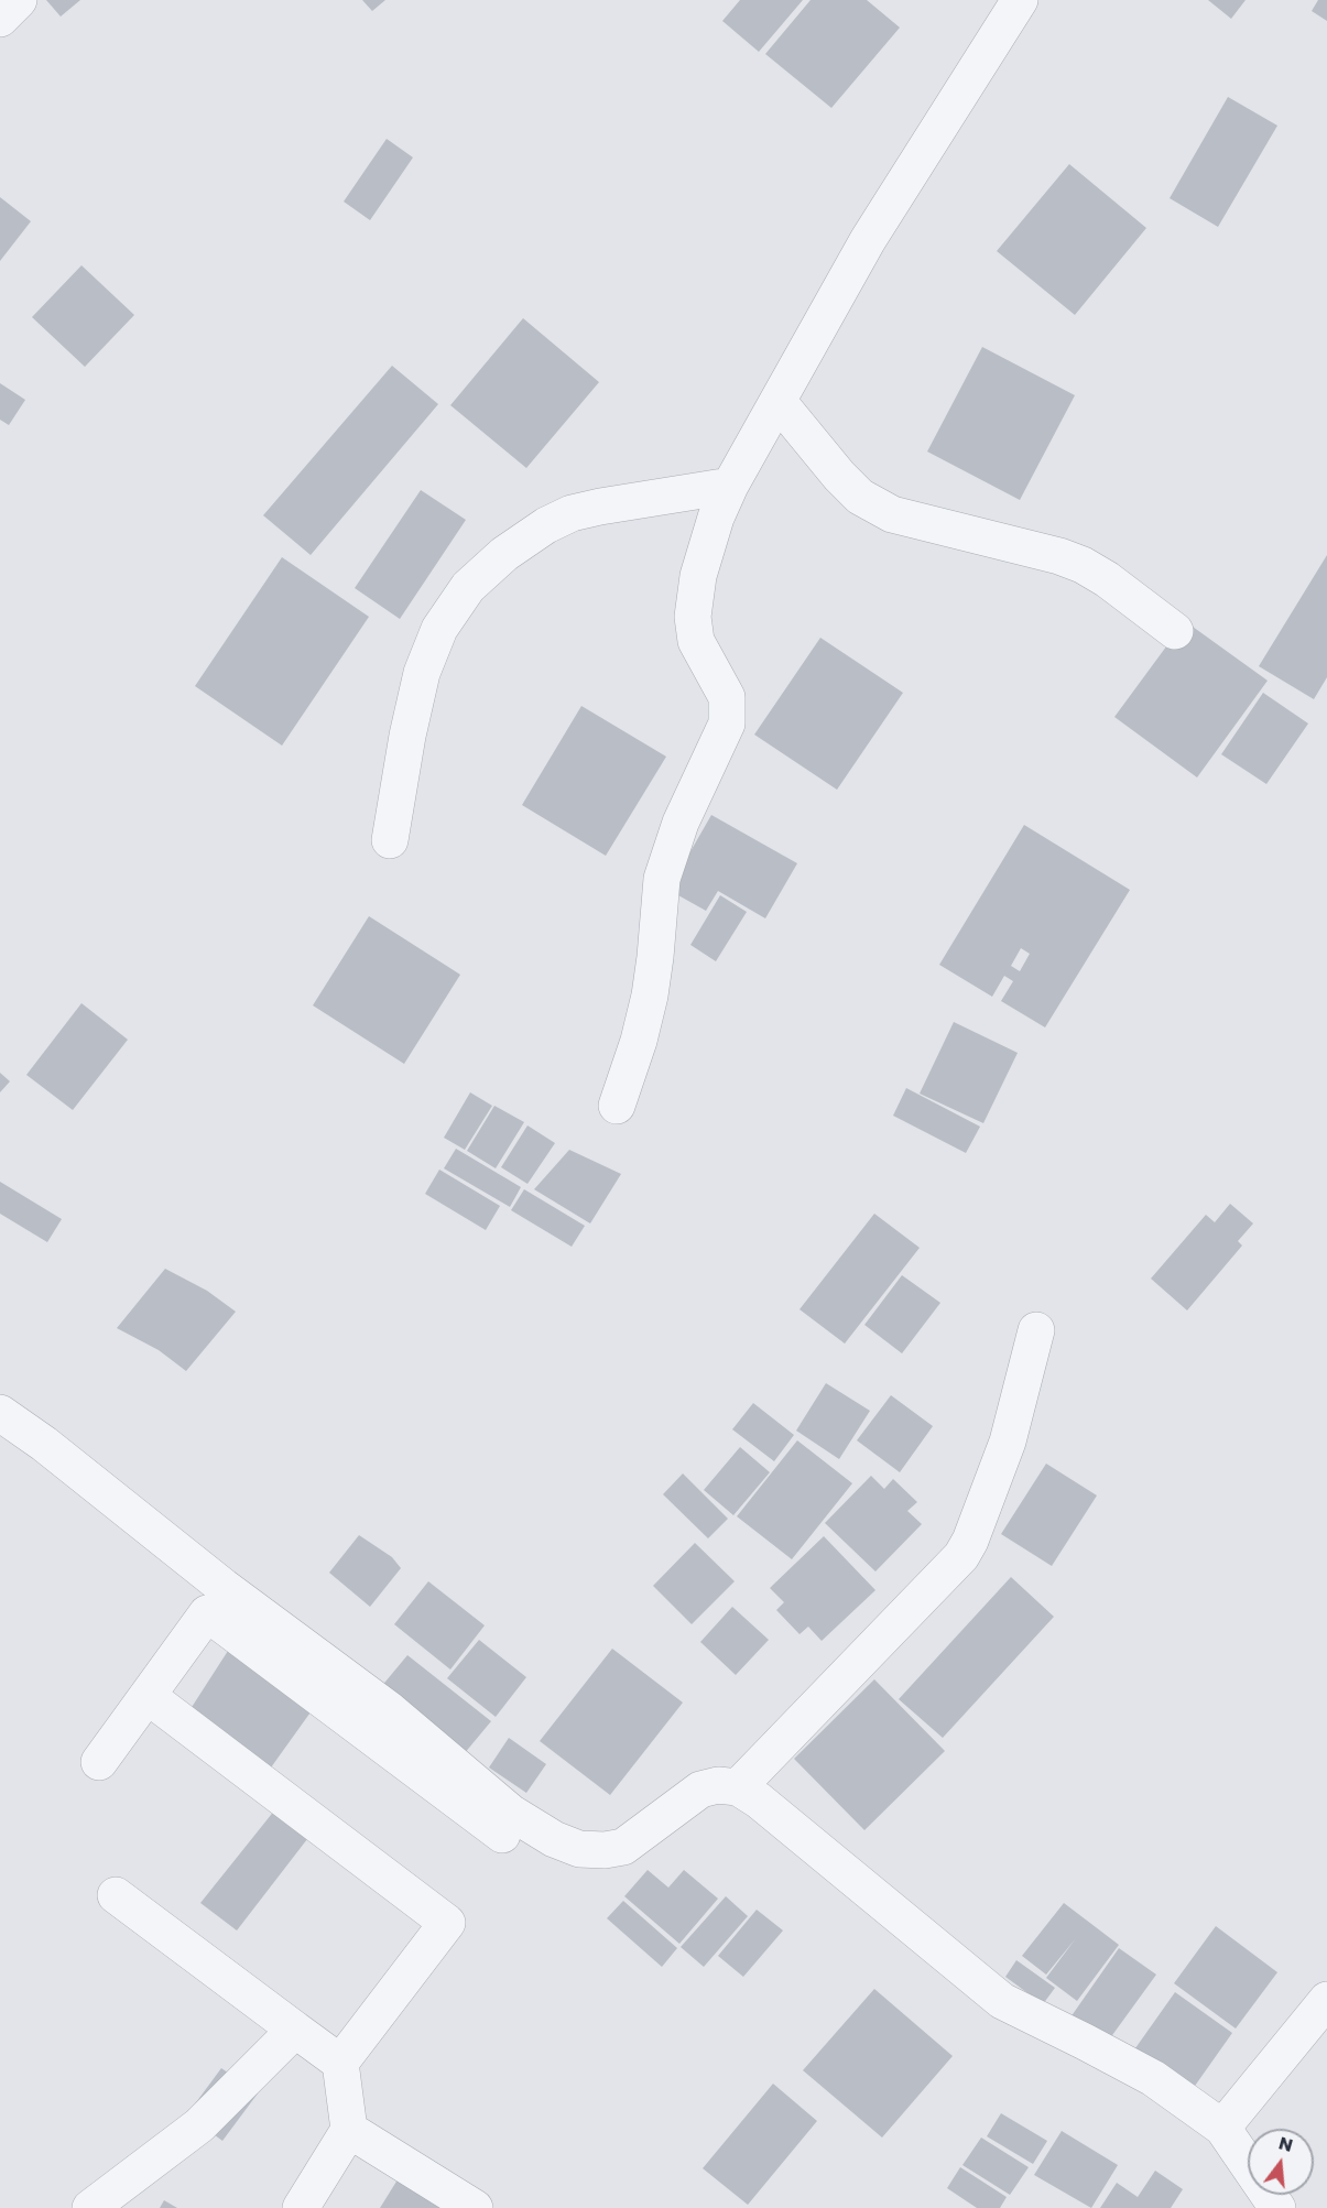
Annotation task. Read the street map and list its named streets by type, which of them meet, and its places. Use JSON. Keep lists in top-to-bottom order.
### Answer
{
  "north": "top"
}
